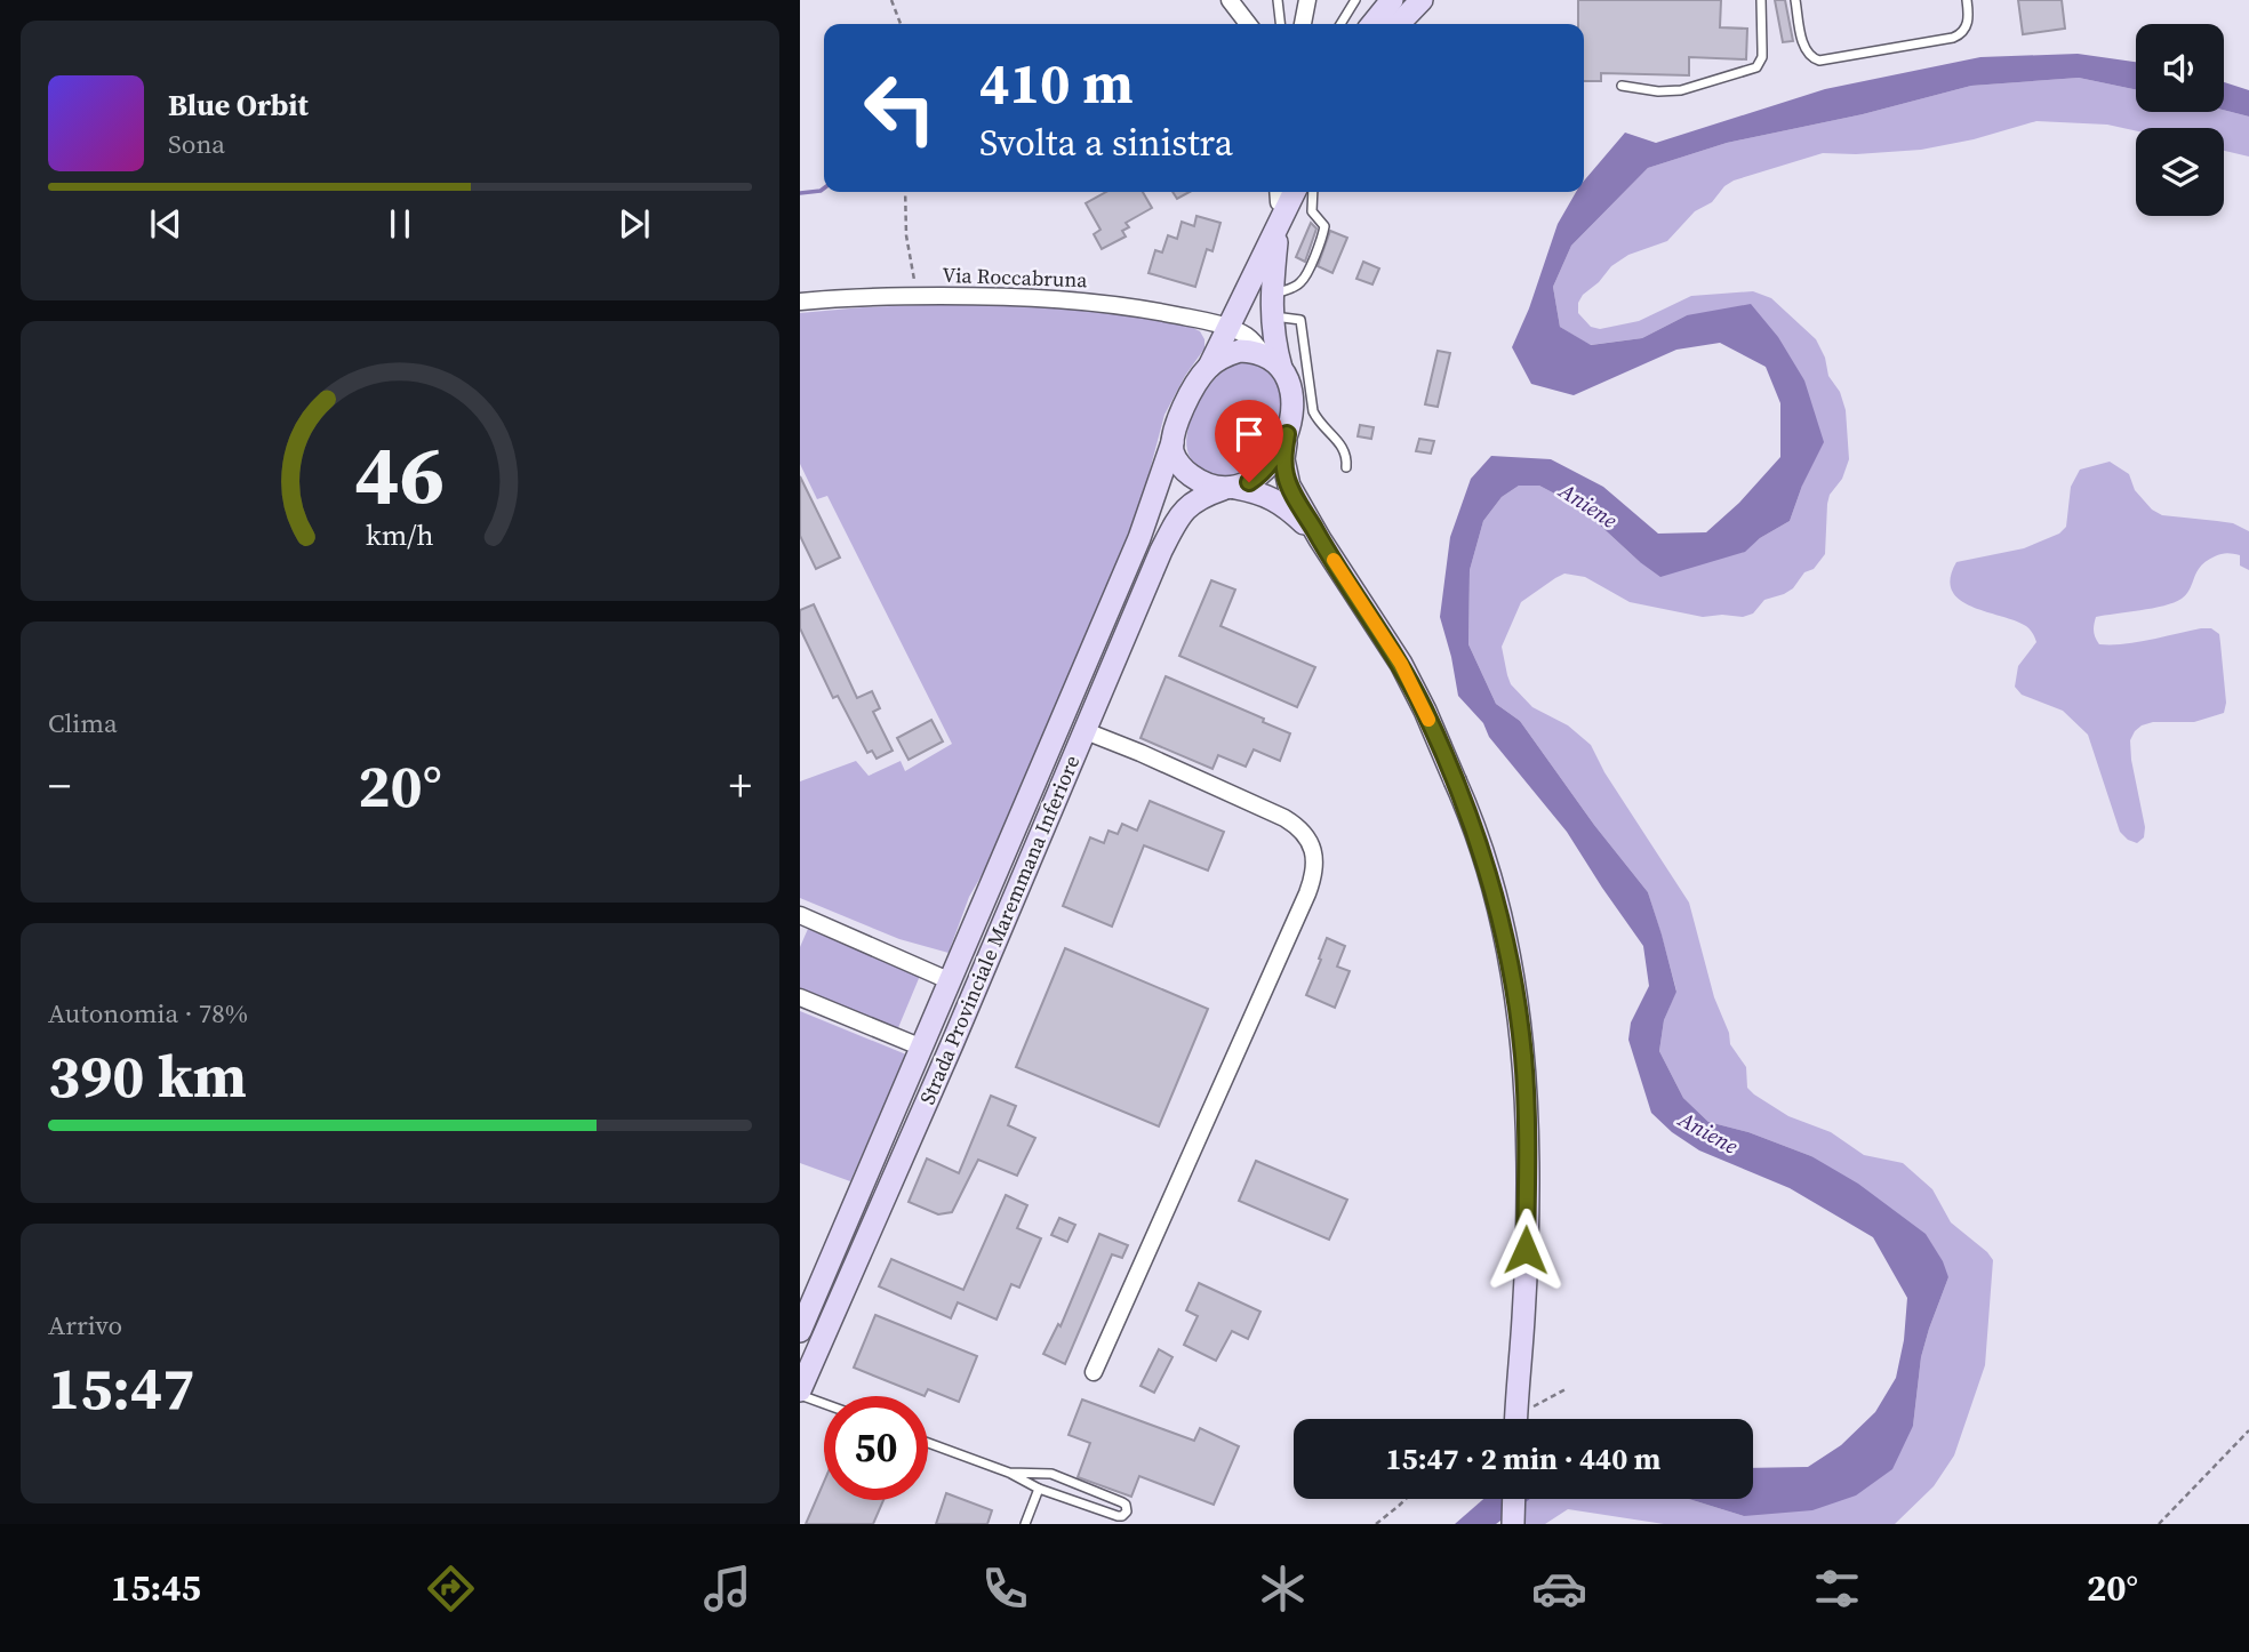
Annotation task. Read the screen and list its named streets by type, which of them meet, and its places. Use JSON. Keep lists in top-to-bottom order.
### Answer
{
  "streets": {
    "main road": ["Strada Provinciale Maremmana Inferiore"],
    "street": ["Via Roccabruna"]
  },
  "water": ["Aniene"],
  "page": {
    "turn": ["410 m", "Svolta a sinistra"],
    "song": ["Blue Orbit", "Sona"],
    "tile": [
      "Clima",
      ["Autonomia · 78%", "390 km"],
      ["Arrivo", "15:47"]
    ],
    "heat": ["−", "20°", "+"],
    "limit": "50",
    "trip": "15:47 · 2 min · 440 m",
    "tabs": ["15:45", "20°"],
    "gauge": ["46", "km/h"]
  }
}
